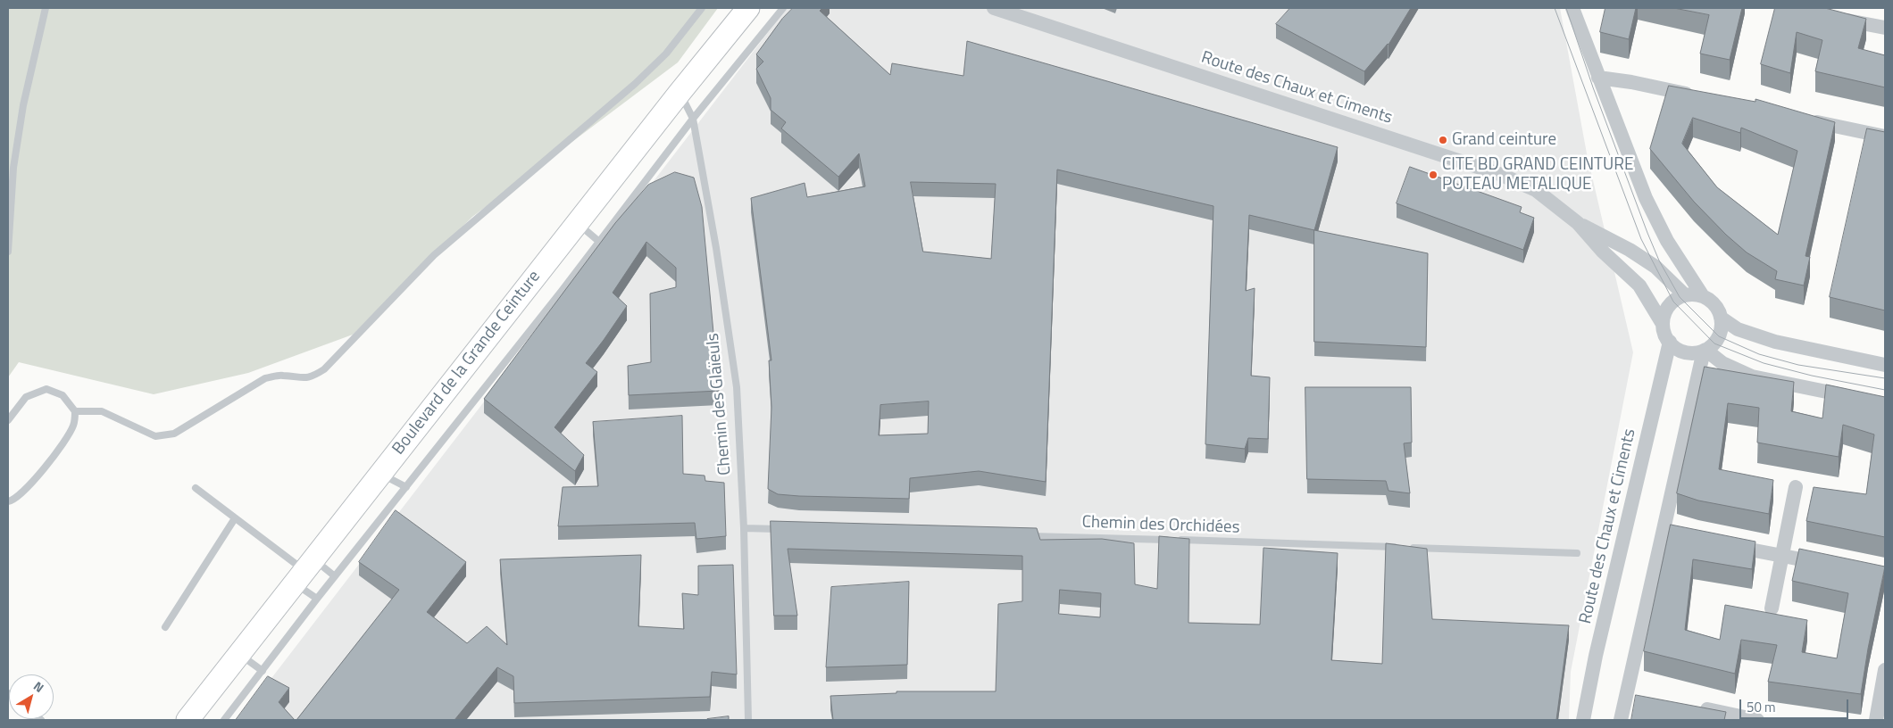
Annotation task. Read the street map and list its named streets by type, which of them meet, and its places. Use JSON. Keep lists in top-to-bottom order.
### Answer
{
  "streets": {
    "main road": ["Boulevard de la Grande Ceinture"],
    "street": ["Route des Chaux et Ciments"],
    "lane": ["Chemin des Glaïeuls", "Chemin des Orchidées"]
  },
  "crossings": [
    ["Boulevard de la Grande Ceinture", "Chemin des Glaïeuls"]
  ],
  "places": ["Grand ceinture", "CITE BD GRAND CEINTURE POTEAU METALIQUE"],
  "scale_bar": "50 m",
  "north": "top right"
}
